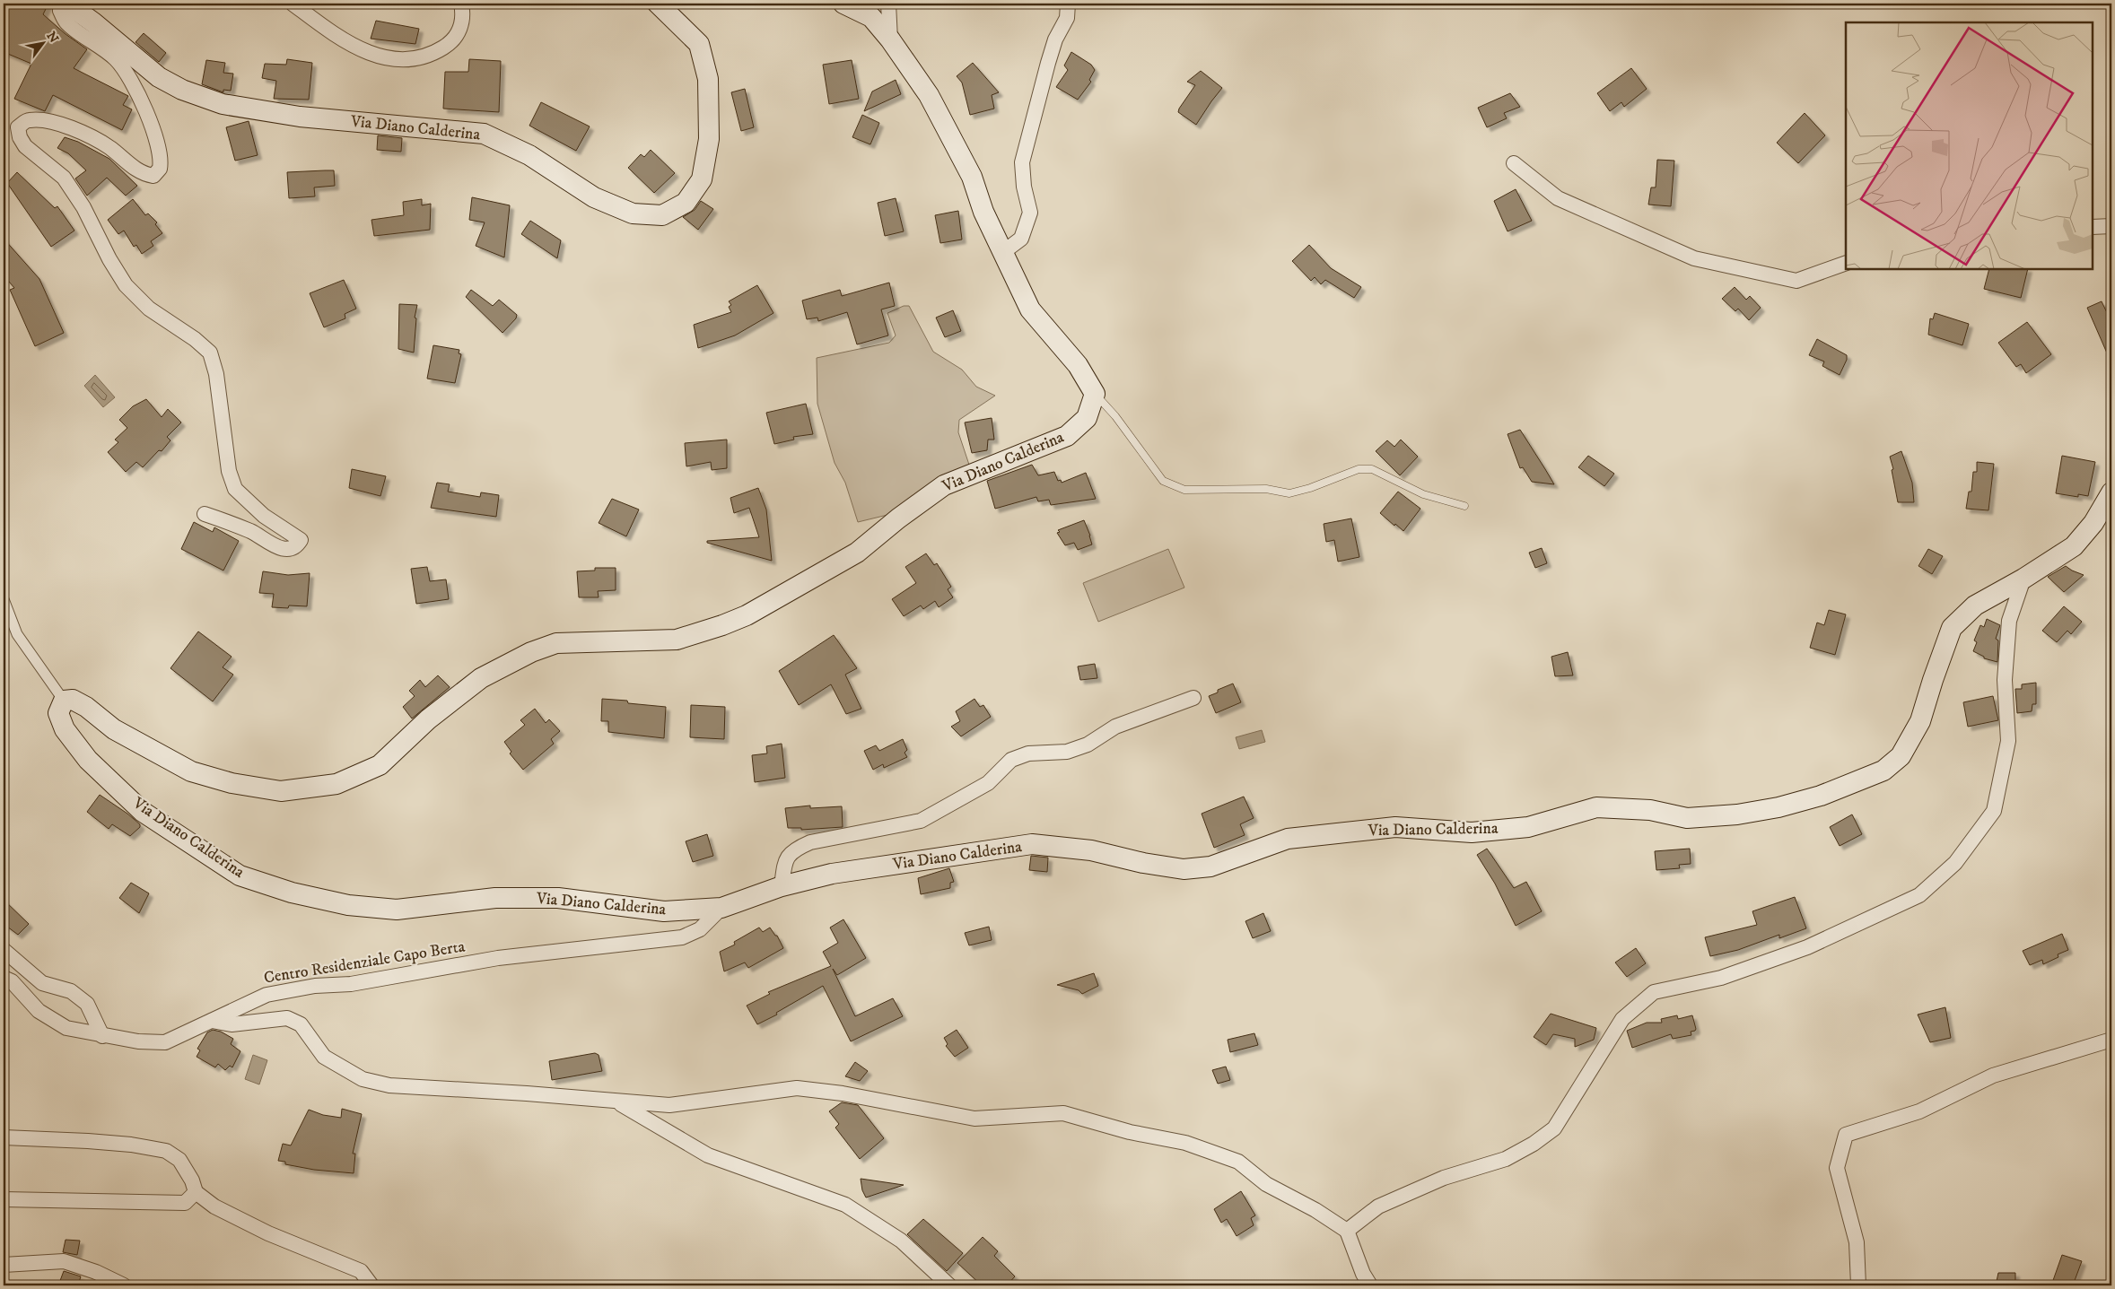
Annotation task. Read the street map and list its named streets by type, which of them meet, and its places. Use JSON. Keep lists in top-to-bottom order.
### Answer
{
  "streets": {
    "main road": ["Via Diano Calderina"],
    "street": ["Centro Residenziale Capo Berta"]
  },
  "crossings": [
    ["Via Diano Calderina", "Centro Residenziale Capo Berta"]
  ],
  "north": "top right"
}
